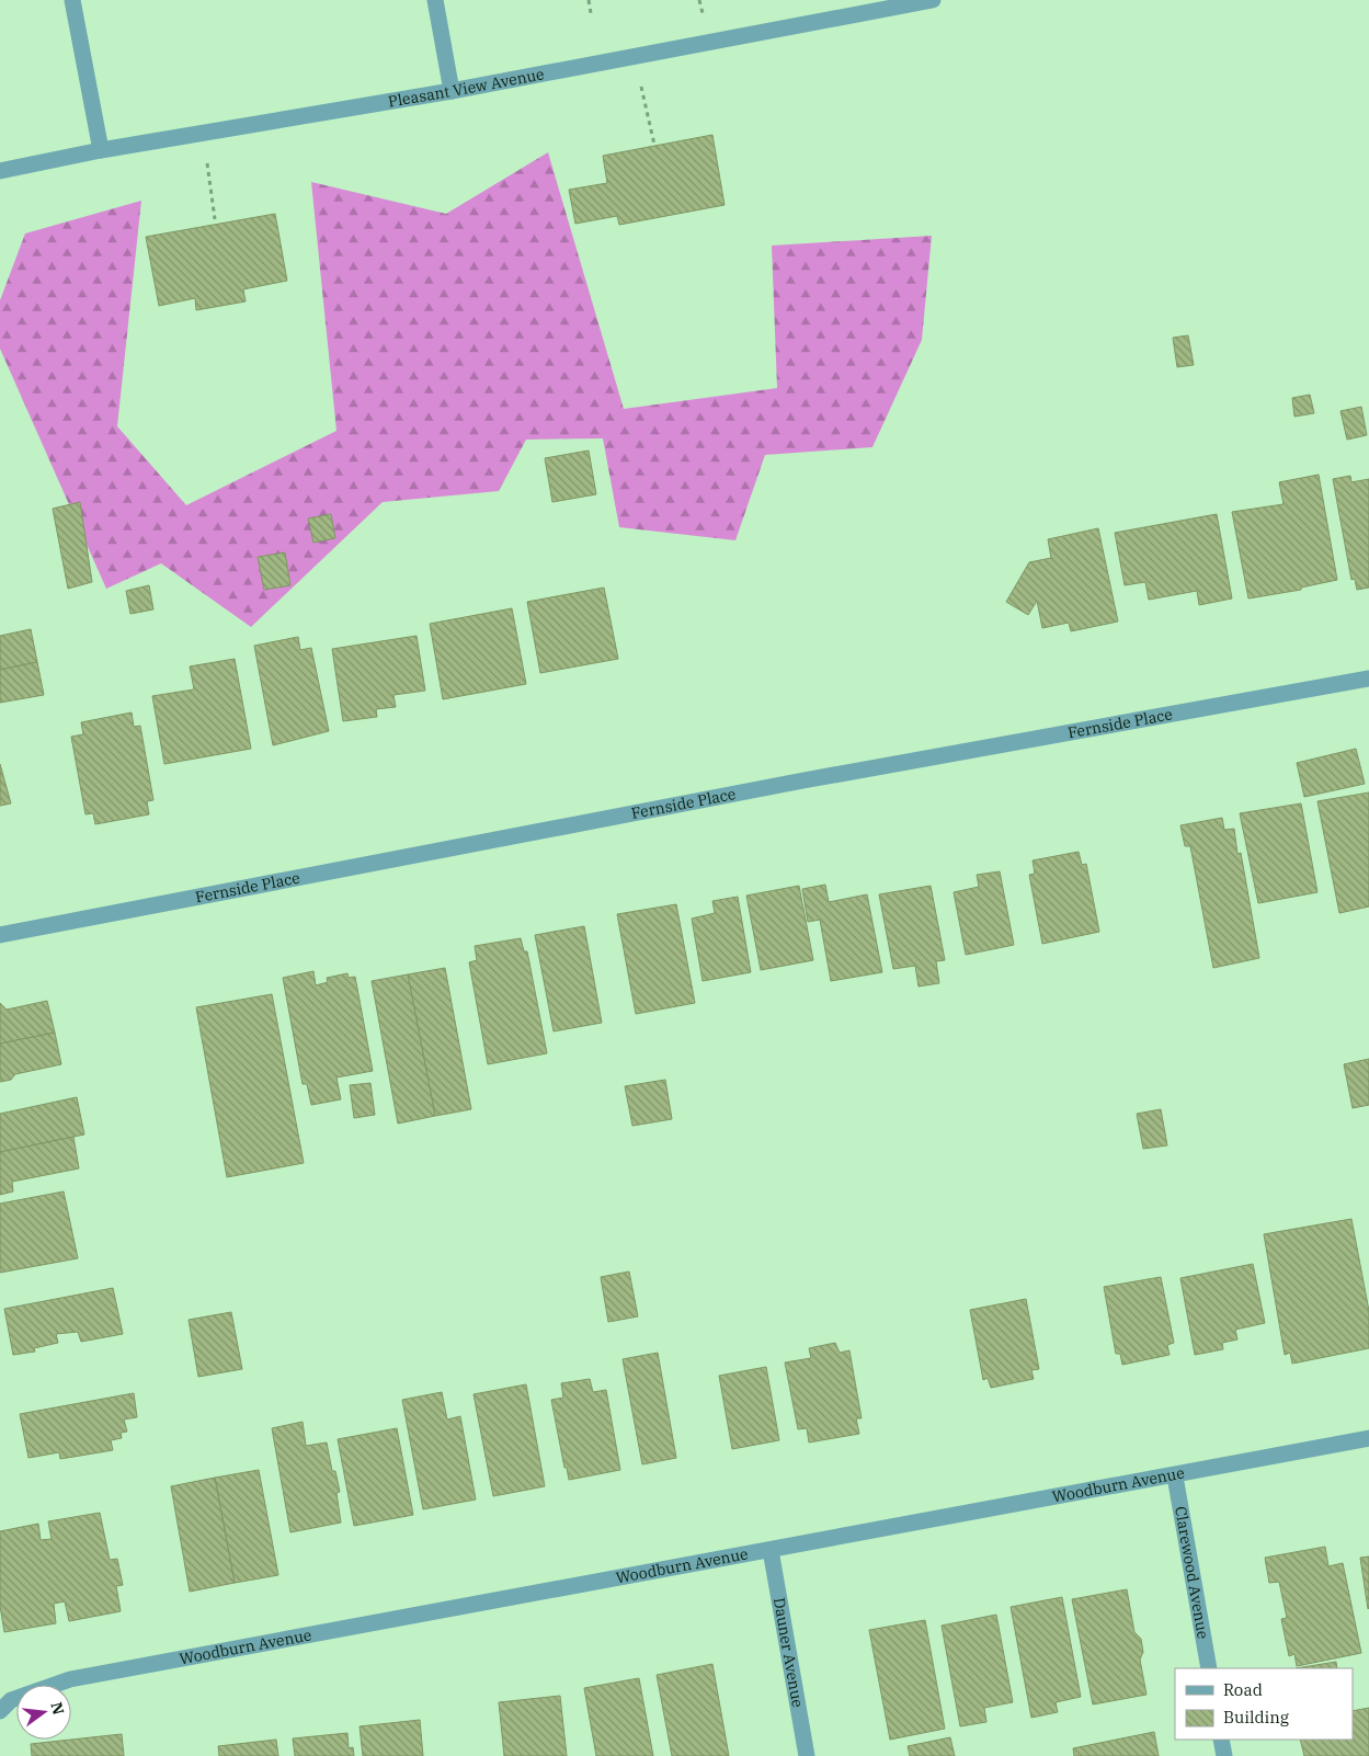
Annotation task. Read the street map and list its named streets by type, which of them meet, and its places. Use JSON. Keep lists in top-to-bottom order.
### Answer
{
  "streets": {
    "street": [
      "Pleasant View Avenue",
      "Fernside Place",
      "Woodburn Avenue",
      "Clarewood Avenue",
      "Dauner Avenue"
    ]
  },
  "crossings": [
    ["Woodburn Avenue", "Clarewood Avenue"],
    ["Woodburn Avenue", "Dauner Avenue"]
  ],
  "legend": ["Road", "Building"],
  "north": "right"
}
